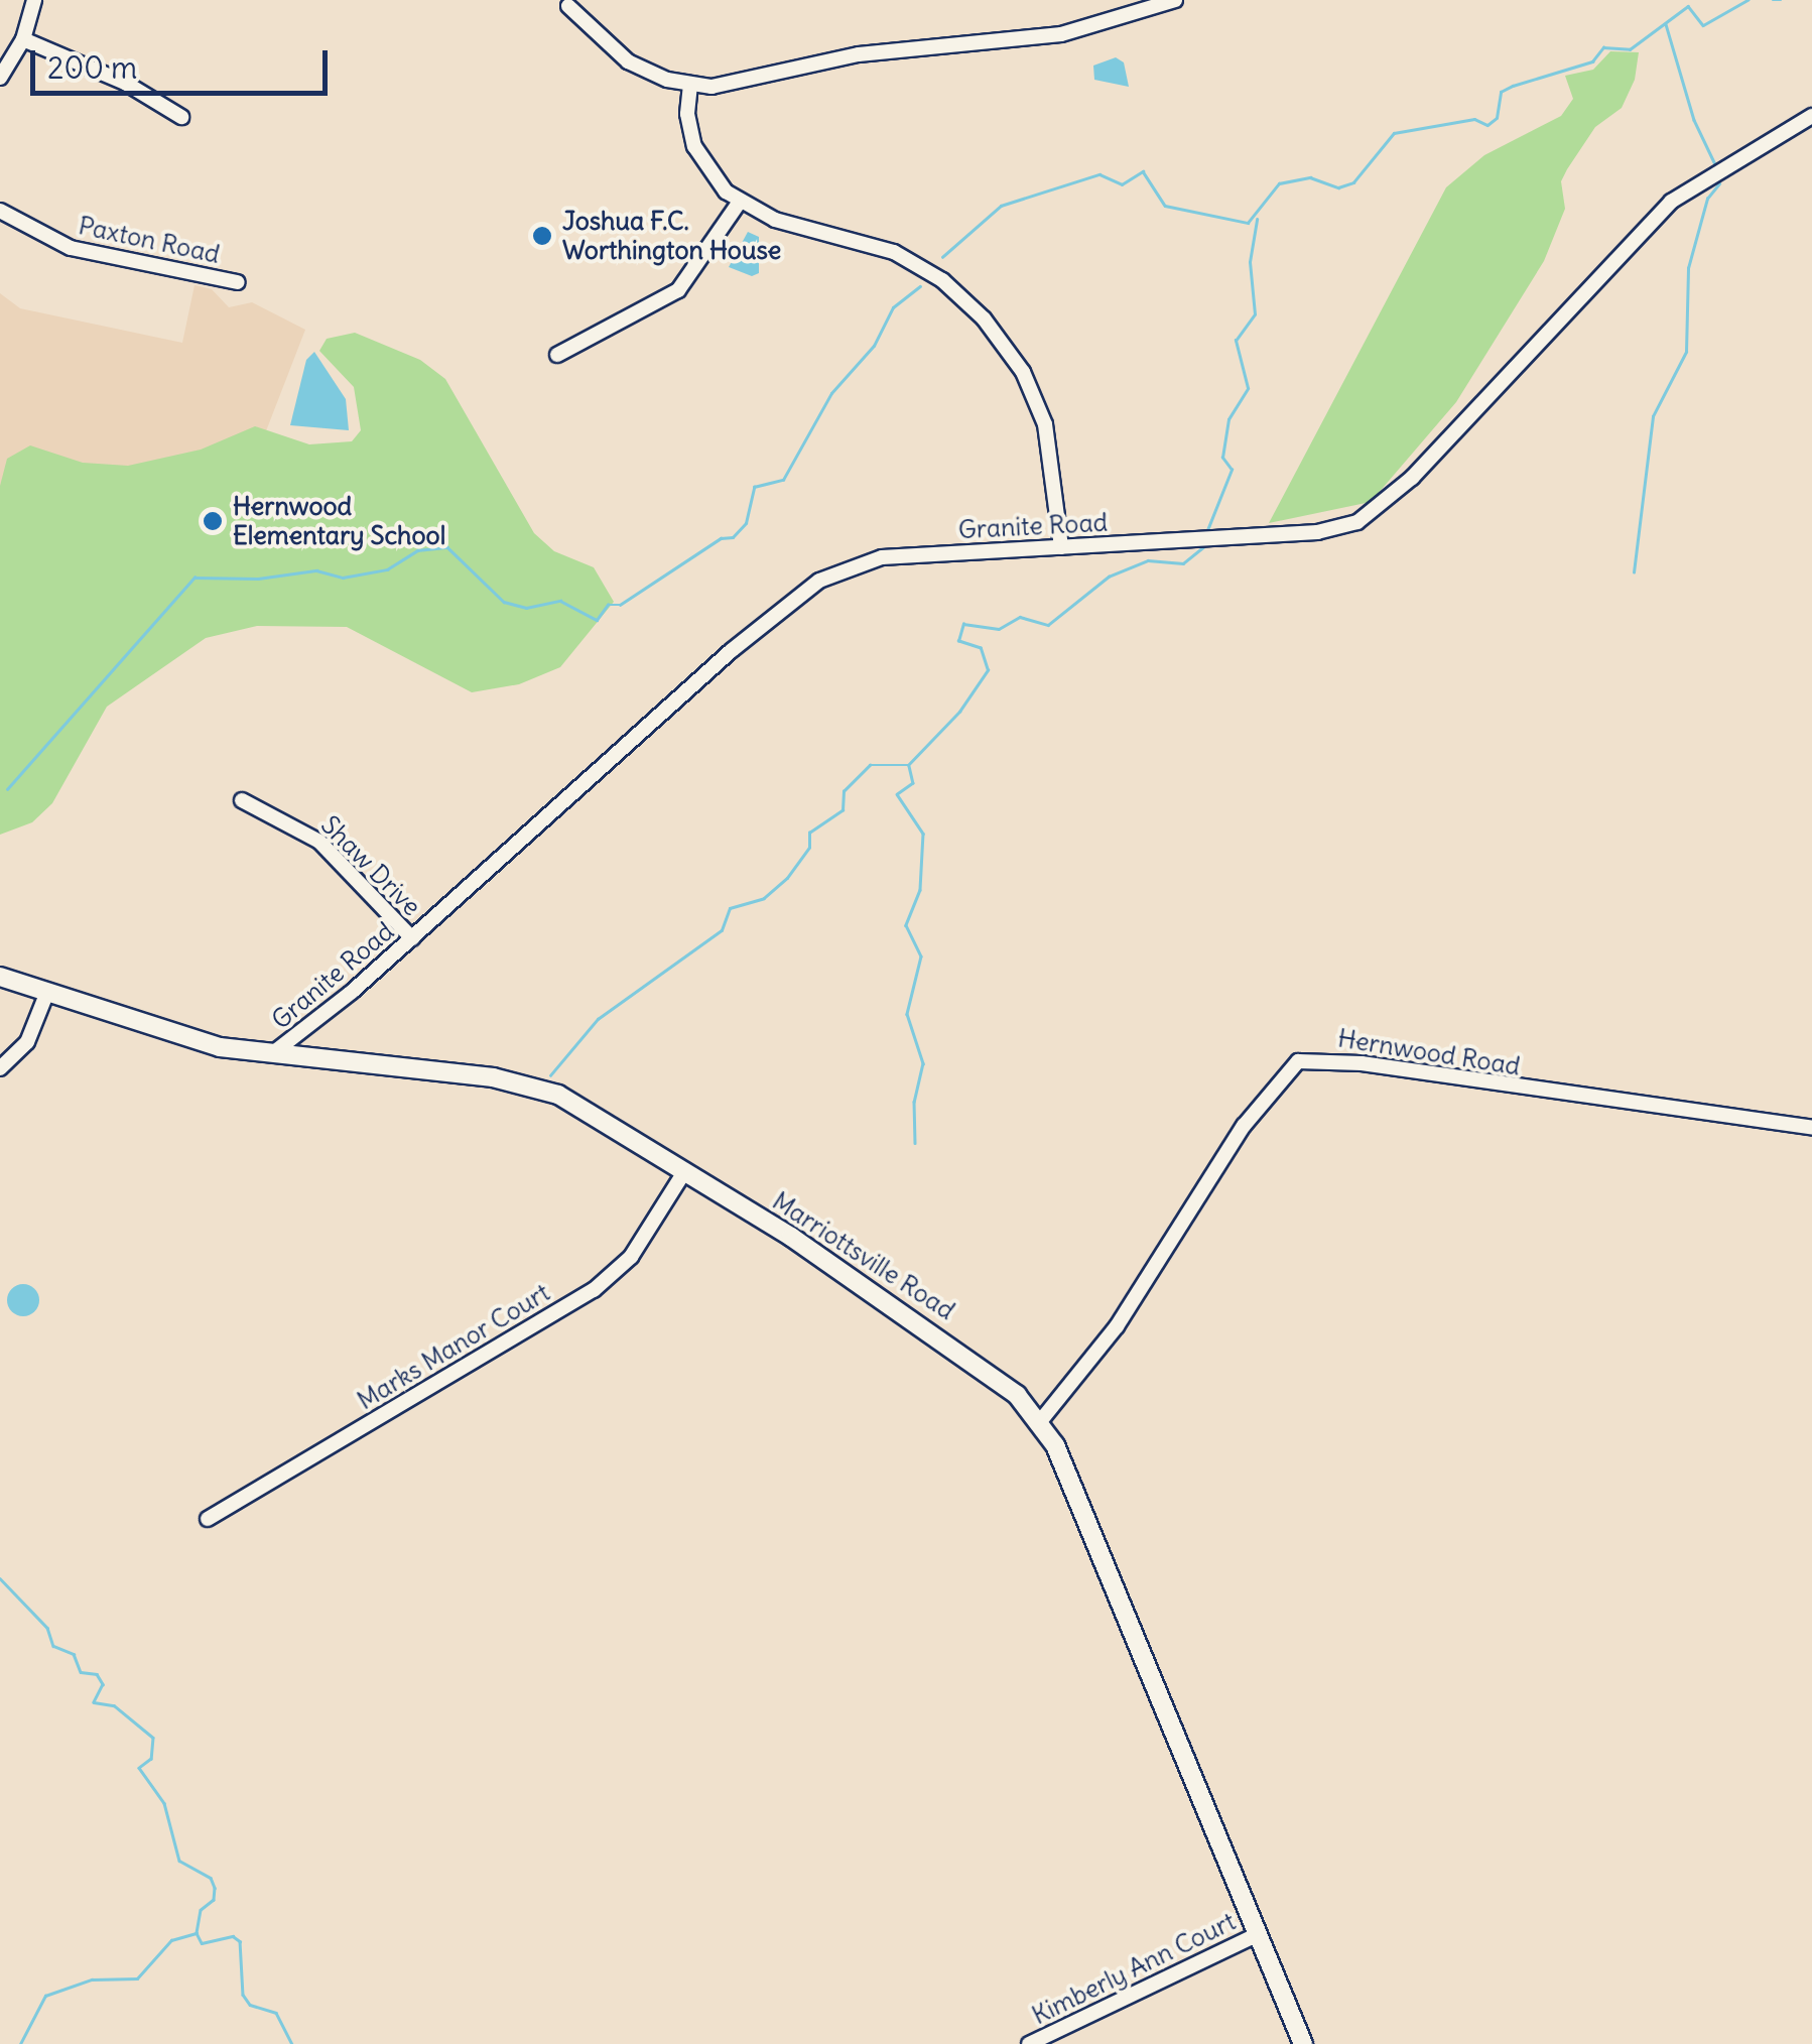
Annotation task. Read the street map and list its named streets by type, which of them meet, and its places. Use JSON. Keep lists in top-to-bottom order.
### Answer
{
  "streets": {
    "main road": ["Marriottsville Road"],
    "street": [
      "Paxton Road",
      "Granite Road",
      "Shaw Drive",
      "Hernwood Road",
      "Marks Manor Court",
      "Kimberly Ann Court"
    ]
  },
  "crossings": [
    ["Granite Road", "Shaw Drive"],
    ["Granite Road", "Marriottsville Road"],
    ["Hernwood Road", "Marriottsville Road"],
    ["Marriottsville Road", "Marks Manor Court"],
    ["Marriottsville Road", "Kimberly Ann Court"]
  ],
  "places": ["Joshua F.C. Worthington House", "Hernwood Elementary School"],
  "scale_bar": "200 m"
}
